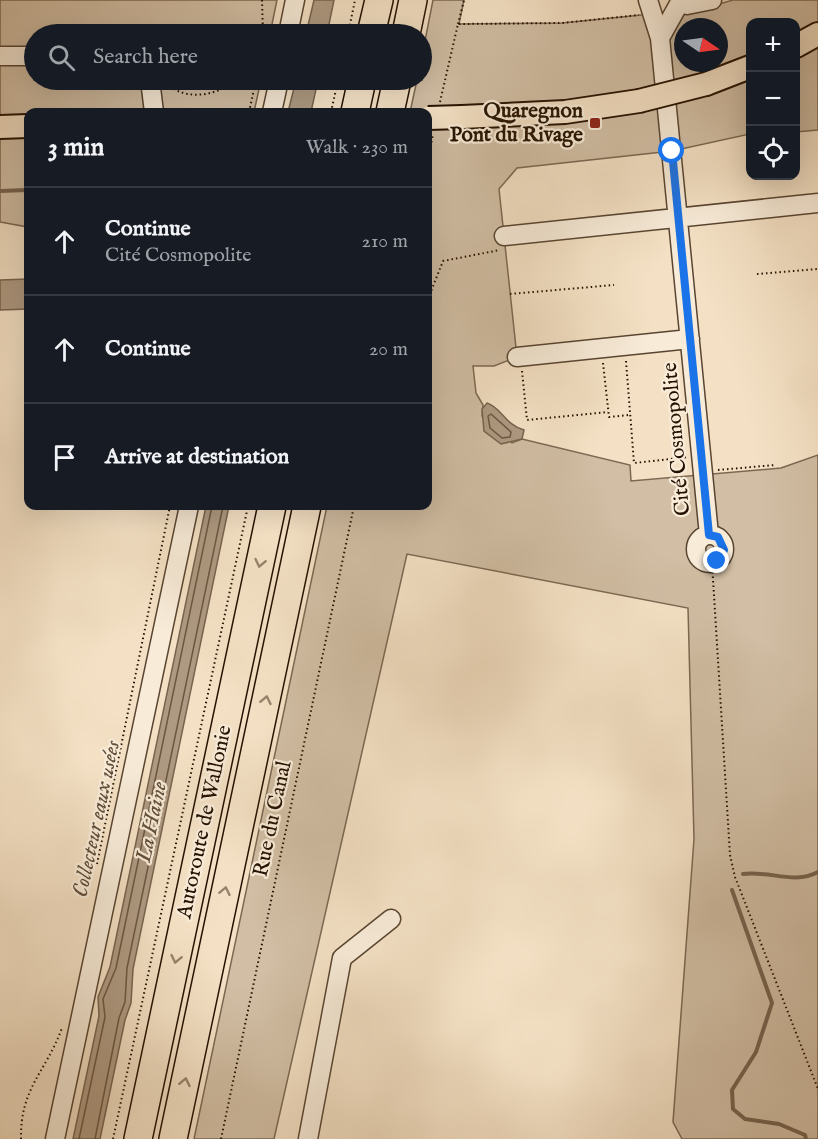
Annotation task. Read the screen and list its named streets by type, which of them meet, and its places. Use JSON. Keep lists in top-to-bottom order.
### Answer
{
  "streets": {
    "highway": ["Autoroute de Wallonie"],
    "street": ["Cité Cosmopolite"],
    "path": ["Rue du Canal"]
  },
  "water": ["Collecteur eaux usées", "La Haine"],
  "places": {
    "transit": ["Quaregnon Pont du Rivage"]
  },
  "north": "right",
  "page": {
    "map_buttons": ["+", "−"],
    "search": "Search here",
    "heading": ["3 min", "Walk · 230 m"],
    "list": [
      ["Continue", "Cité Cosmopolite", "210 m"],
      ["Continue", "20 m"],
      "Arrive at destination"
    ]
  }
}
